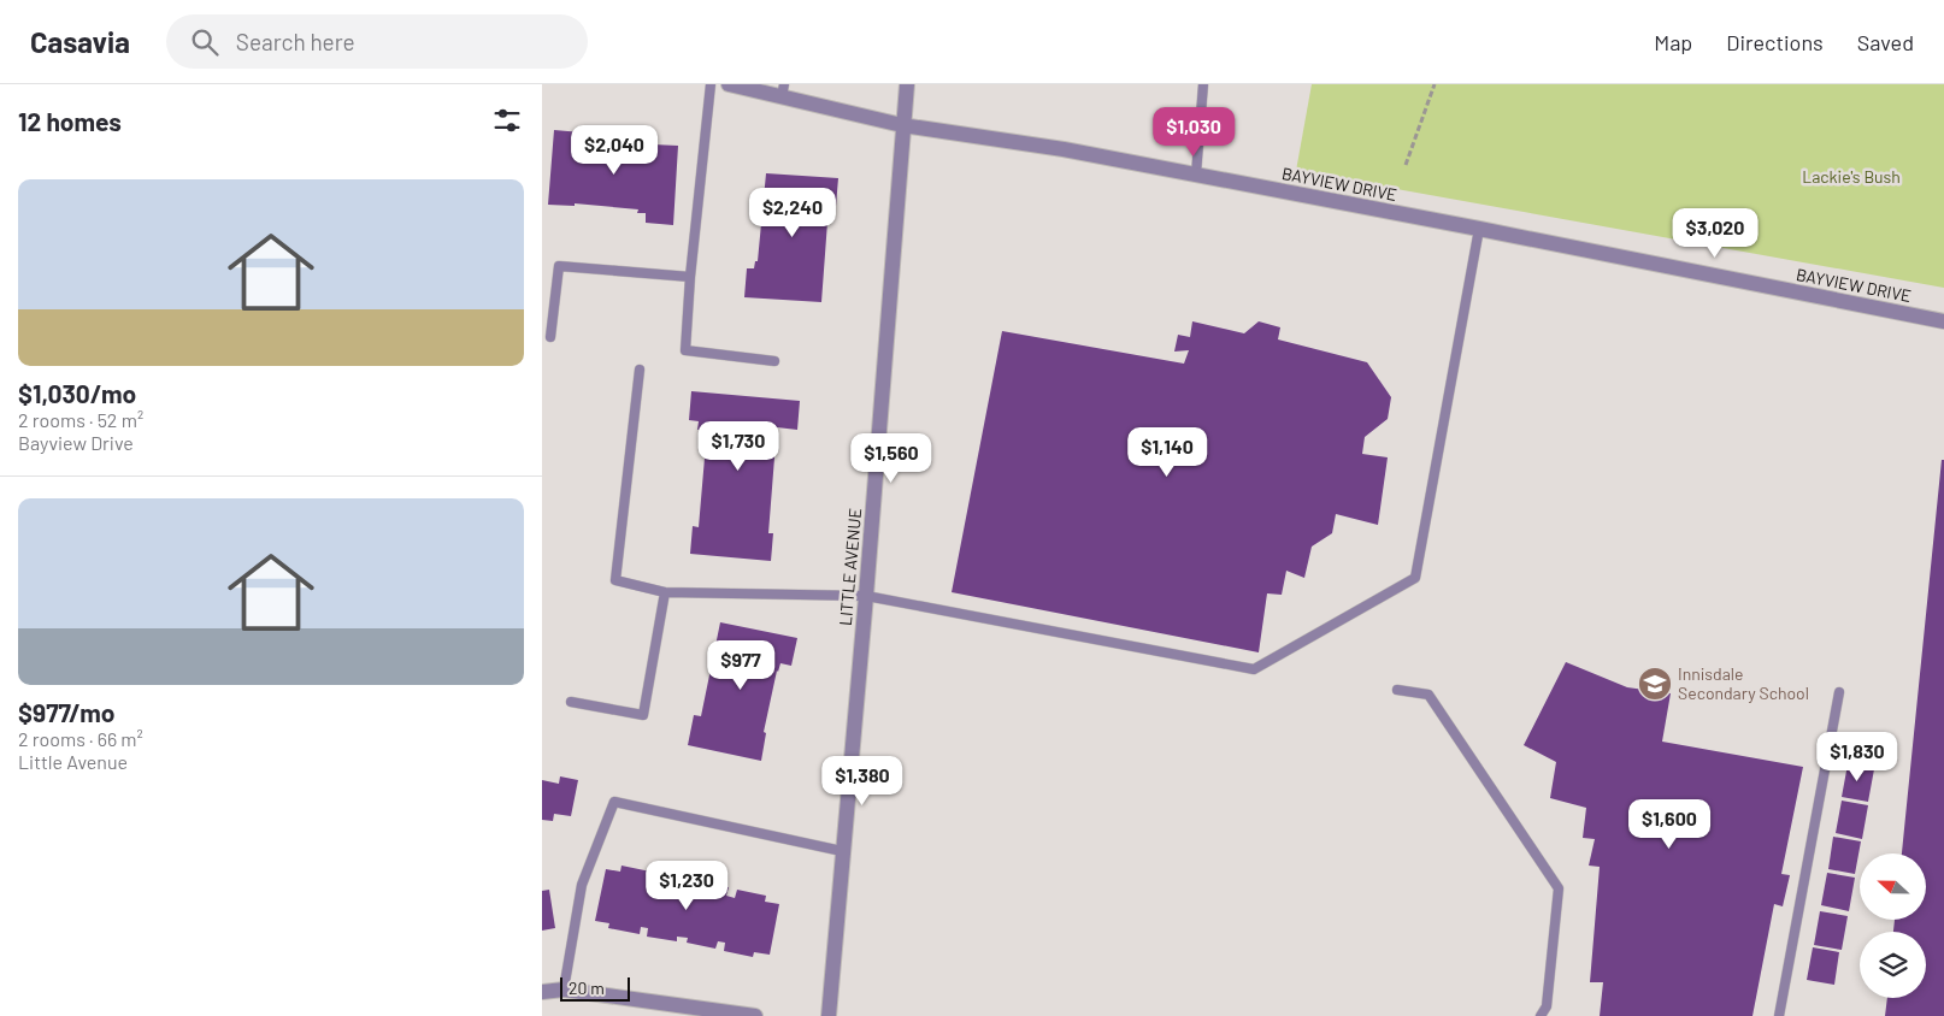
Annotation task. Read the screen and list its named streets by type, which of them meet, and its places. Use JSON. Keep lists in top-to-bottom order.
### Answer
{
  "streets": {
    "street": ["BAYVIEW DRIVE", "LITTLE AVENUE"]
  },
  "crossings": [
    ["BAYVIEW DRIVE", "LITTLE AVENUE"]
  ],
  "parks": ["Lackie's Bush"],
  "places": {
    "school or university": ["Innisdale Secondary School"]
  },
  "scale_bar": "20 m",
  "north": "left",
  "page": {
    "header": "Casavia",
    "search": "Search here",
    "nav": ["Map", "Directions", "Saved"],
    "heading": "12 homes",
    "price": [
      "$1,030",
      "$2,040",
      "$2,240",
      "$3,020",
      "$1,730",
      "$1,140",
      "$1,560",
      "$977",
      "$1,830",
      "$1,380",
      "$1,600",
      "$1,230"
    ],
    "list": [
      {
        "name": "$1,030/mo",
        "note": "2 rooms · 52 m² · Bayview Drive"
      },
      {
        "name": "$977/mo",
        "note": "2 rooms · 66 m² · Little Avenue"
      }
    ],
    "scale": "20 m"
  }
}
